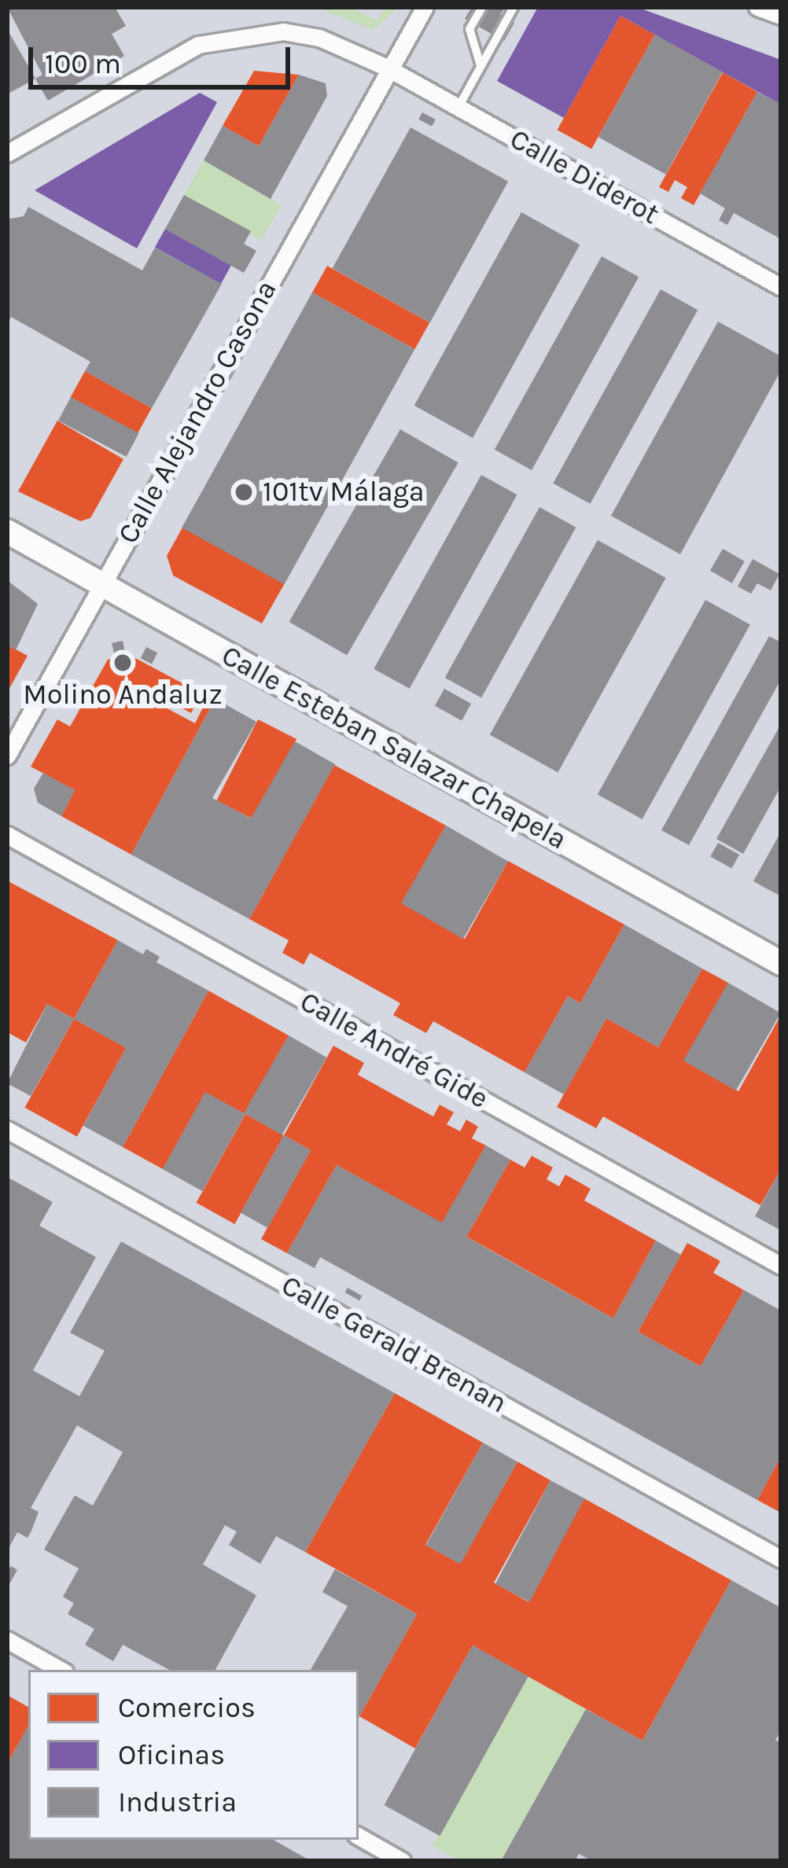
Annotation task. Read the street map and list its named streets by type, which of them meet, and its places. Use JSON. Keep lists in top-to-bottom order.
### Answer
{
  "streets": {
    "street": [
      "Calle Diderot",
      "Calle Alejandro Casona",
      "Calle Esteban Salazar Chapela",
      "Calle André Gide",
      "Calle Gerald Brenan"
    ]
  },
  "crossings": [
    ["Calle Diderot", "Calle Alejandro Casona"],
    ["Calle Alejandro Casona", "Calle Esteban Salazar Chapela"]
  ],
  "places": ["101tv Málaga", "Molino Andaluz"],
  "legend": ["Comercios", "Oficinas", "Industria"],
  "scale_bar": "100 m"
}
